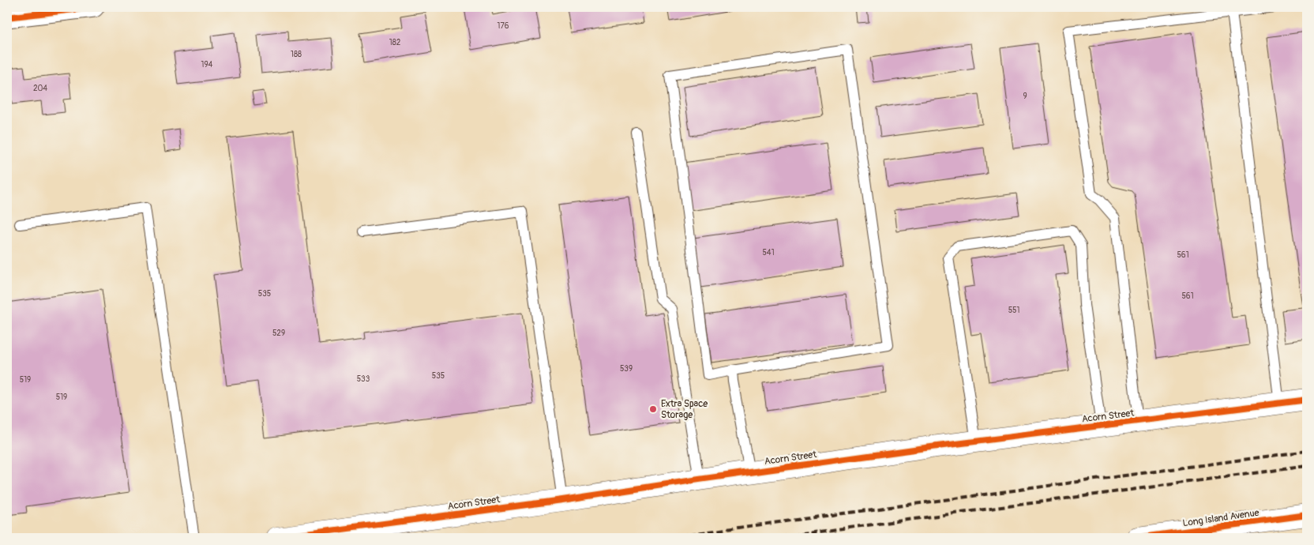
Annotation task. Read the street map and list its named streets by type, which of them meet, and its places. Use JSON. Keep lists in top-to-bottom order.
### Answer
{
  "streets": {
    "street": ["Acorn Street", "Long Island Avenue"]
  },
  "places": ["Extra Space Storage"],
  "house_numbers": [
    "176",
    "182",
    "188",
    "194",
    "204",
    "9",
    "541",
    "561",
    "535",
    "561",
    "551",
    "529",
    "539",
    "535",
    "533",
    "519",
    "519"
  ]
}
